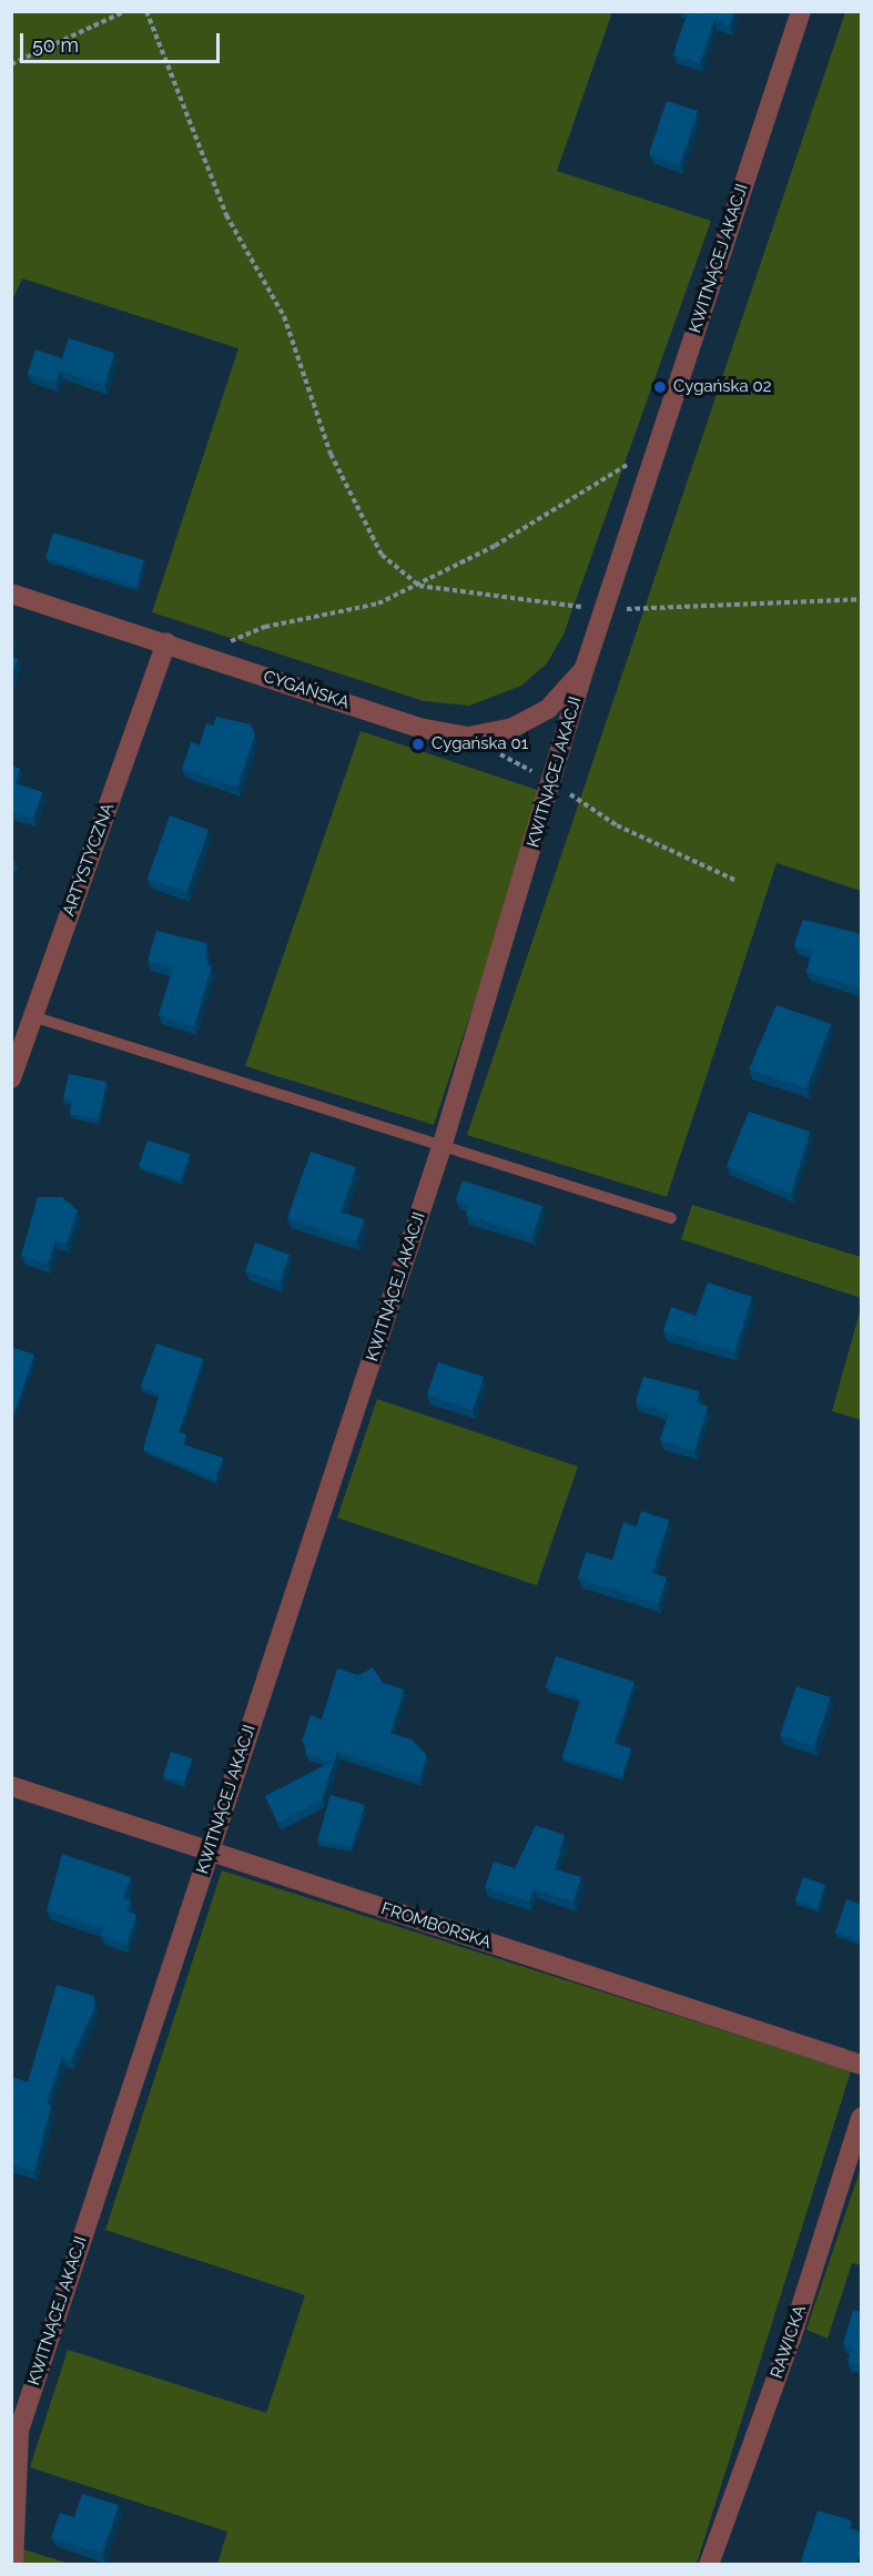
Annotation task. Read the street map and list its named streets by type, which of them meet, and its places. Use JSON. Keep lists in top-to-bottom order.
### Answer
{
  "streets": {
    "street": [
      "KWITNĄCEJ AKACJI",
      "CYGAŃSKA",
      "ARTYSTYCZNA",
      "FROMBORSKA",
      "RAWICKA"
    ]
  },
  "crossings": [
    ["KWITNĄCEJ AKACJI", "CYGAŃSKA"],
    ["KWITNĄCEJ AKACJI", "FROMBORSKA"],
    ["CYGAŃSKA", "ARTYSTYCZNA"]
  ],
  "places": ["Cygańska 02", "Cygańska 01"],
  "scale_bar": "50 m"
}
